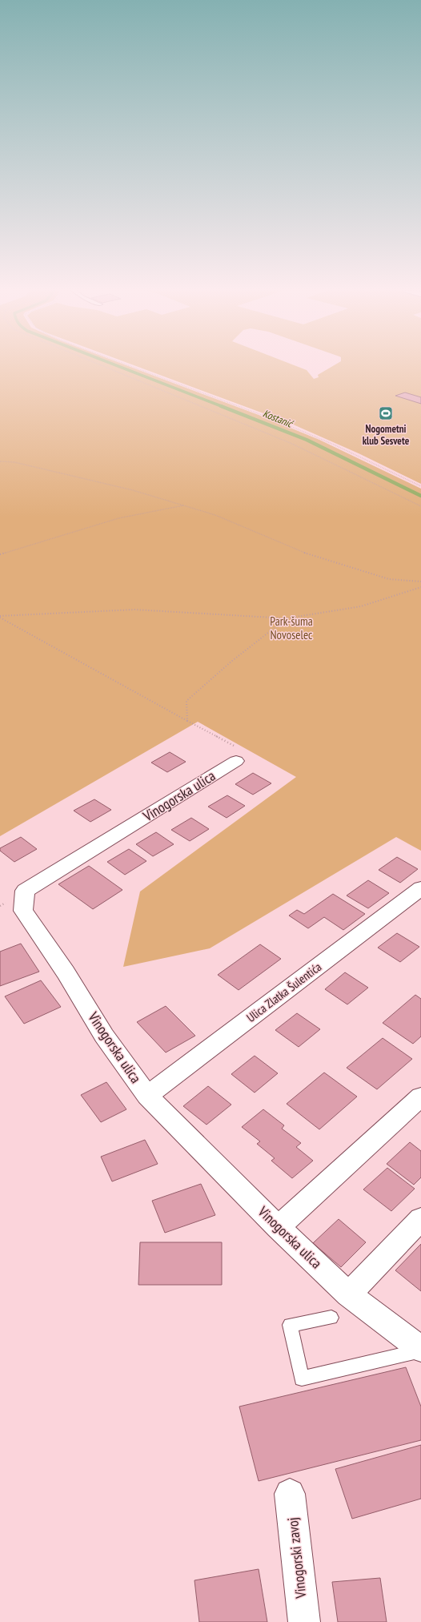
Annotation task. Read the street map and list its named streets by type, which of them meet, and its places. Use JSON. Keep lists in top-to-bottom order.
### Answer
{
  "streets": {
    "street": ["Vinogorska ulica", "Ulica Zlatka Šulentića", "Vinogorski zavoj"]
  },
  "crossings": [
    ["Vinogorska ulica", "Ulica Zlatka Šulentića"]
  ],
  "water": ["Kostanić"],
  "parks": ["Park-šuma Novoselec"],
  "places": {
    "sports": ["Nogometni klub Sesvete"]
  }
}
